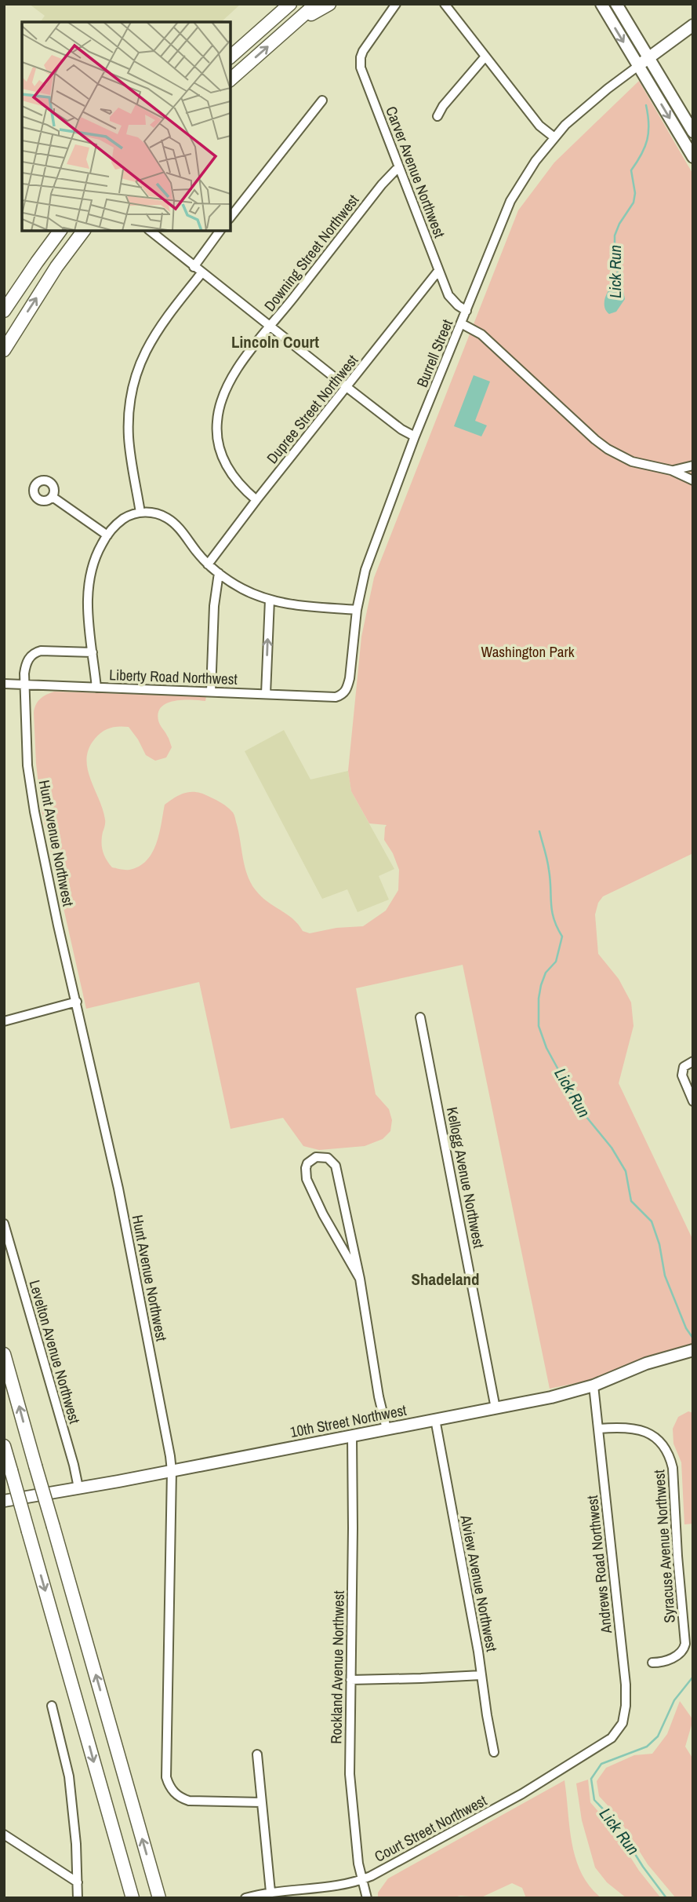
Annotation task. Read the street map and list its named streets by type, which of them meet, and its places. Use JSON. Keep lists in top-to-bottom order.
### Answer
{
  "streets": {
    "main road": ["10th Street Northwest"],
    "street": [
      "Carver Avenue Northwest",
      "Downing Street Northwest",
      "Burrell Street",
      "Dupree Street Northwest",
      "Liberty Road Northwest",
      "Hunt Avenue Northwest",
      "Kellogg Avenue Northwest",
      "Levelton Avenue Northwest",
      "Syracuse Avenue Northwest",
      "Andrews Road Northwest",
      "Alview Avenue Northwest",
      "Rockland Avenue Northwest",
      "Court Street Northwest"
    ]
  },
  "crossings": [
    ["Carver Avenue Northwest", "Downing Street Northwest"],
    ["Carver Avenue Northwest", "Burrell Street"],
    ["Carver Avenue Northwest", "Dupree Street Northwest"],
    ["Downing Street Northwest", "Dupree Street Northwest"],
    ["Burrell Street", "Liberty Road Northwest"],
    ["Liberty Road Northwest", "Hunt Avenue Northwest"],
    ["Hunt Avenue Northwest", "10th Street Northwest"],
    ["Kellogg Avenue Northwest", "10th Street Northwest"],
    ["Levelton Avenue Northwest", "10th Street Northwest"],
    ["10th Street Northwest", "Andrews Road Northwest"],
    ["10th Street Northwest", "Alview Avenue Northwest"],
    ["10th Street Northwest", "Rockland Avenue Northwest"],
    ["Syracuse Avenue Northwest", "Andrews Road Northwest"],
    ["Andrews Road Northwest", "Court Street Northwest"],
    ["Rockland Avenue Northwest", "Court Street Northwest"]
  ],
  "districts": ["Lincoln Court", "Shadeland"],
  "water": ["Lick Run"],
  "parks": ["Washington Park"]
}
